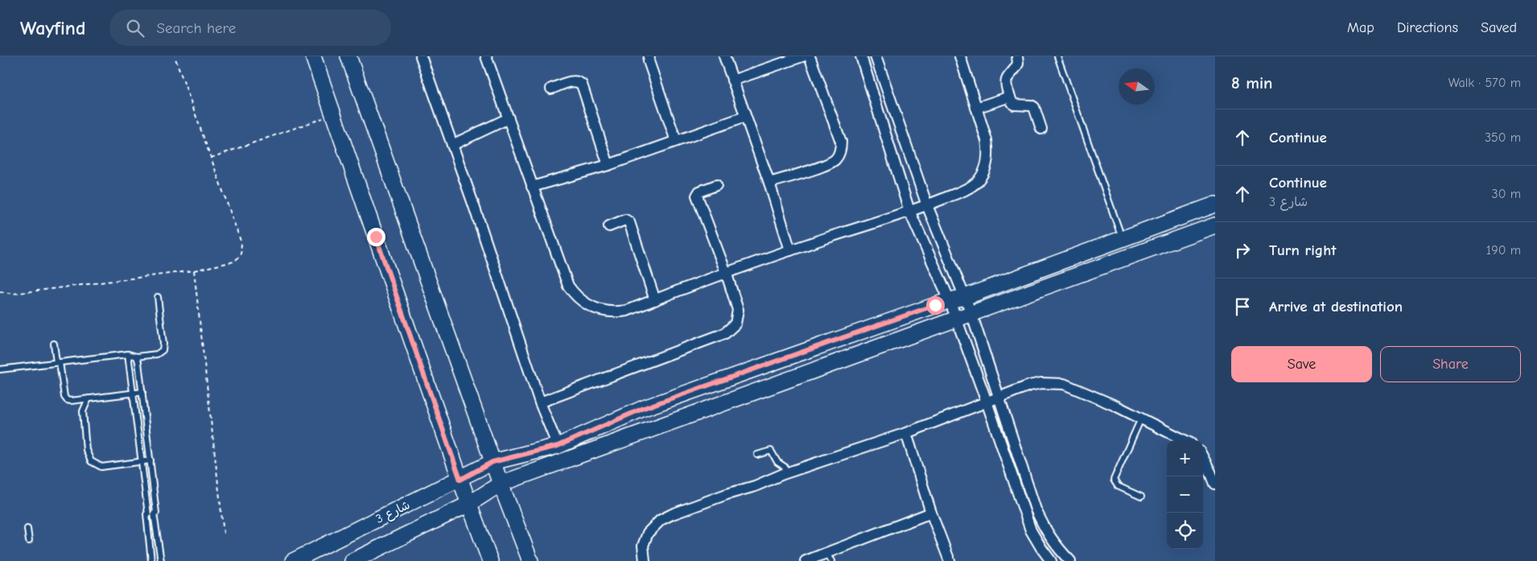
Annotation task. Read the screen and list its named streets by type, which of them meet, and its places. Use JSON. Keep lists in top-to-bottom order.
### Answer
{
  "streets": {
    "street": ["شارع 3"]
  },
  "north": "left",
  "page": {
    "header": "Wayfind",
    "search": "Search here",
    "nav": ["Map", "Directions", "Saved"],
    "heading": ["8 min", "Walk · 570 m"],
    "list": [
      ["Continue", "350 m"],
      ["Continue", "شارع 3", "30 m"],
      ["Turn right", "190 m"],
      "Arrive at destination"
    ],
    "buttons": ["Save", "Share"],
    "map_buttons": ["+", "−"]
  }
}
